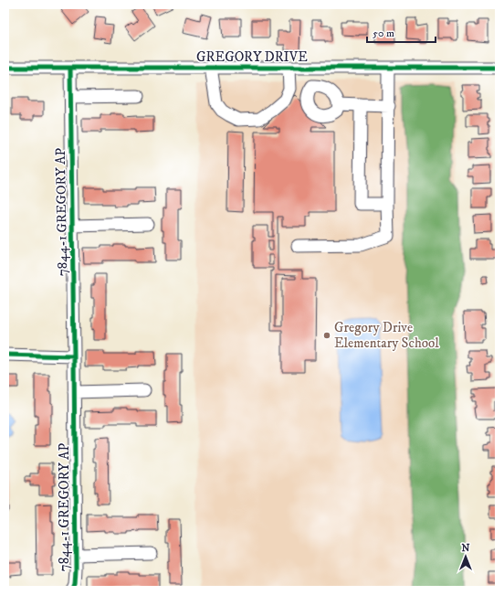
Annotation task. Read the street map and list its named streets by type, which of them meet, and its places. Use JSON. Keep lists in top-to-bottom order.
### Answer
{
  "streets": {
    "street": ["GREGORY DRIVE", "7844-1 GREGORY AP"]
  },
  "crossings": [
    ["GREGORY DRIVE", "7844-1 GREGORY AP"]
  ],
  "places": ["Gregory Drive Elementary School"],
  "scale_bar": "50 m",
  "north": "top"
}
